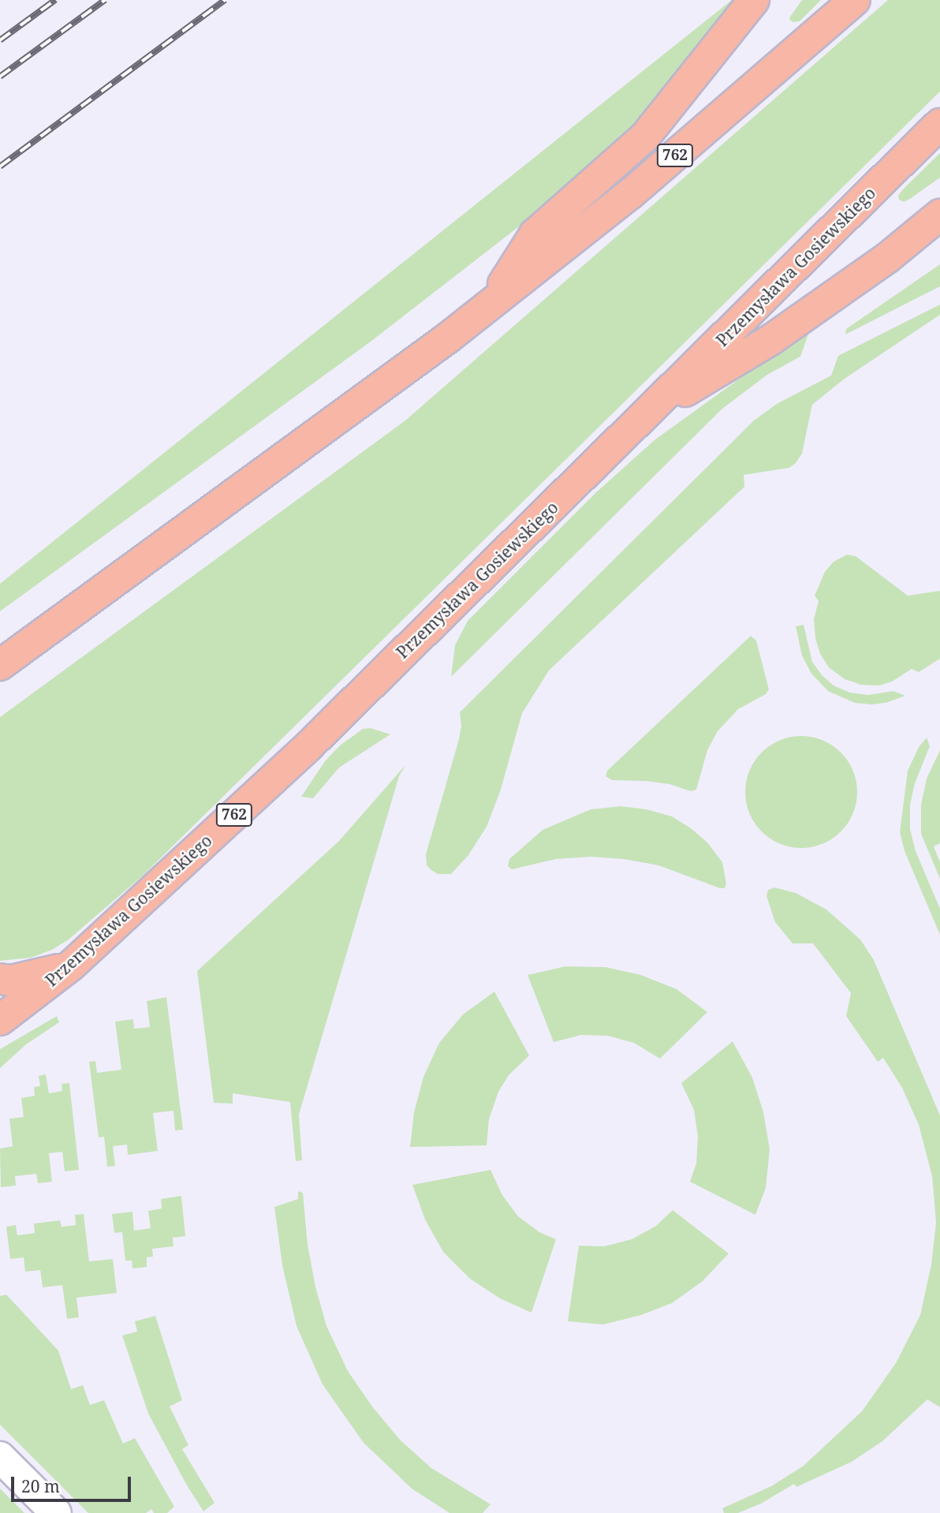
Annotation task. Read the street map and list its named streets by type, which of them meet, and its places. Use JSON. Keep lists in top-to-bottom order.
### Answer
{
  "streets": {
    "main road": ["762", "Przemysława Gosiewskiego"]
  },
  "scale_bar": "20 m"
}
